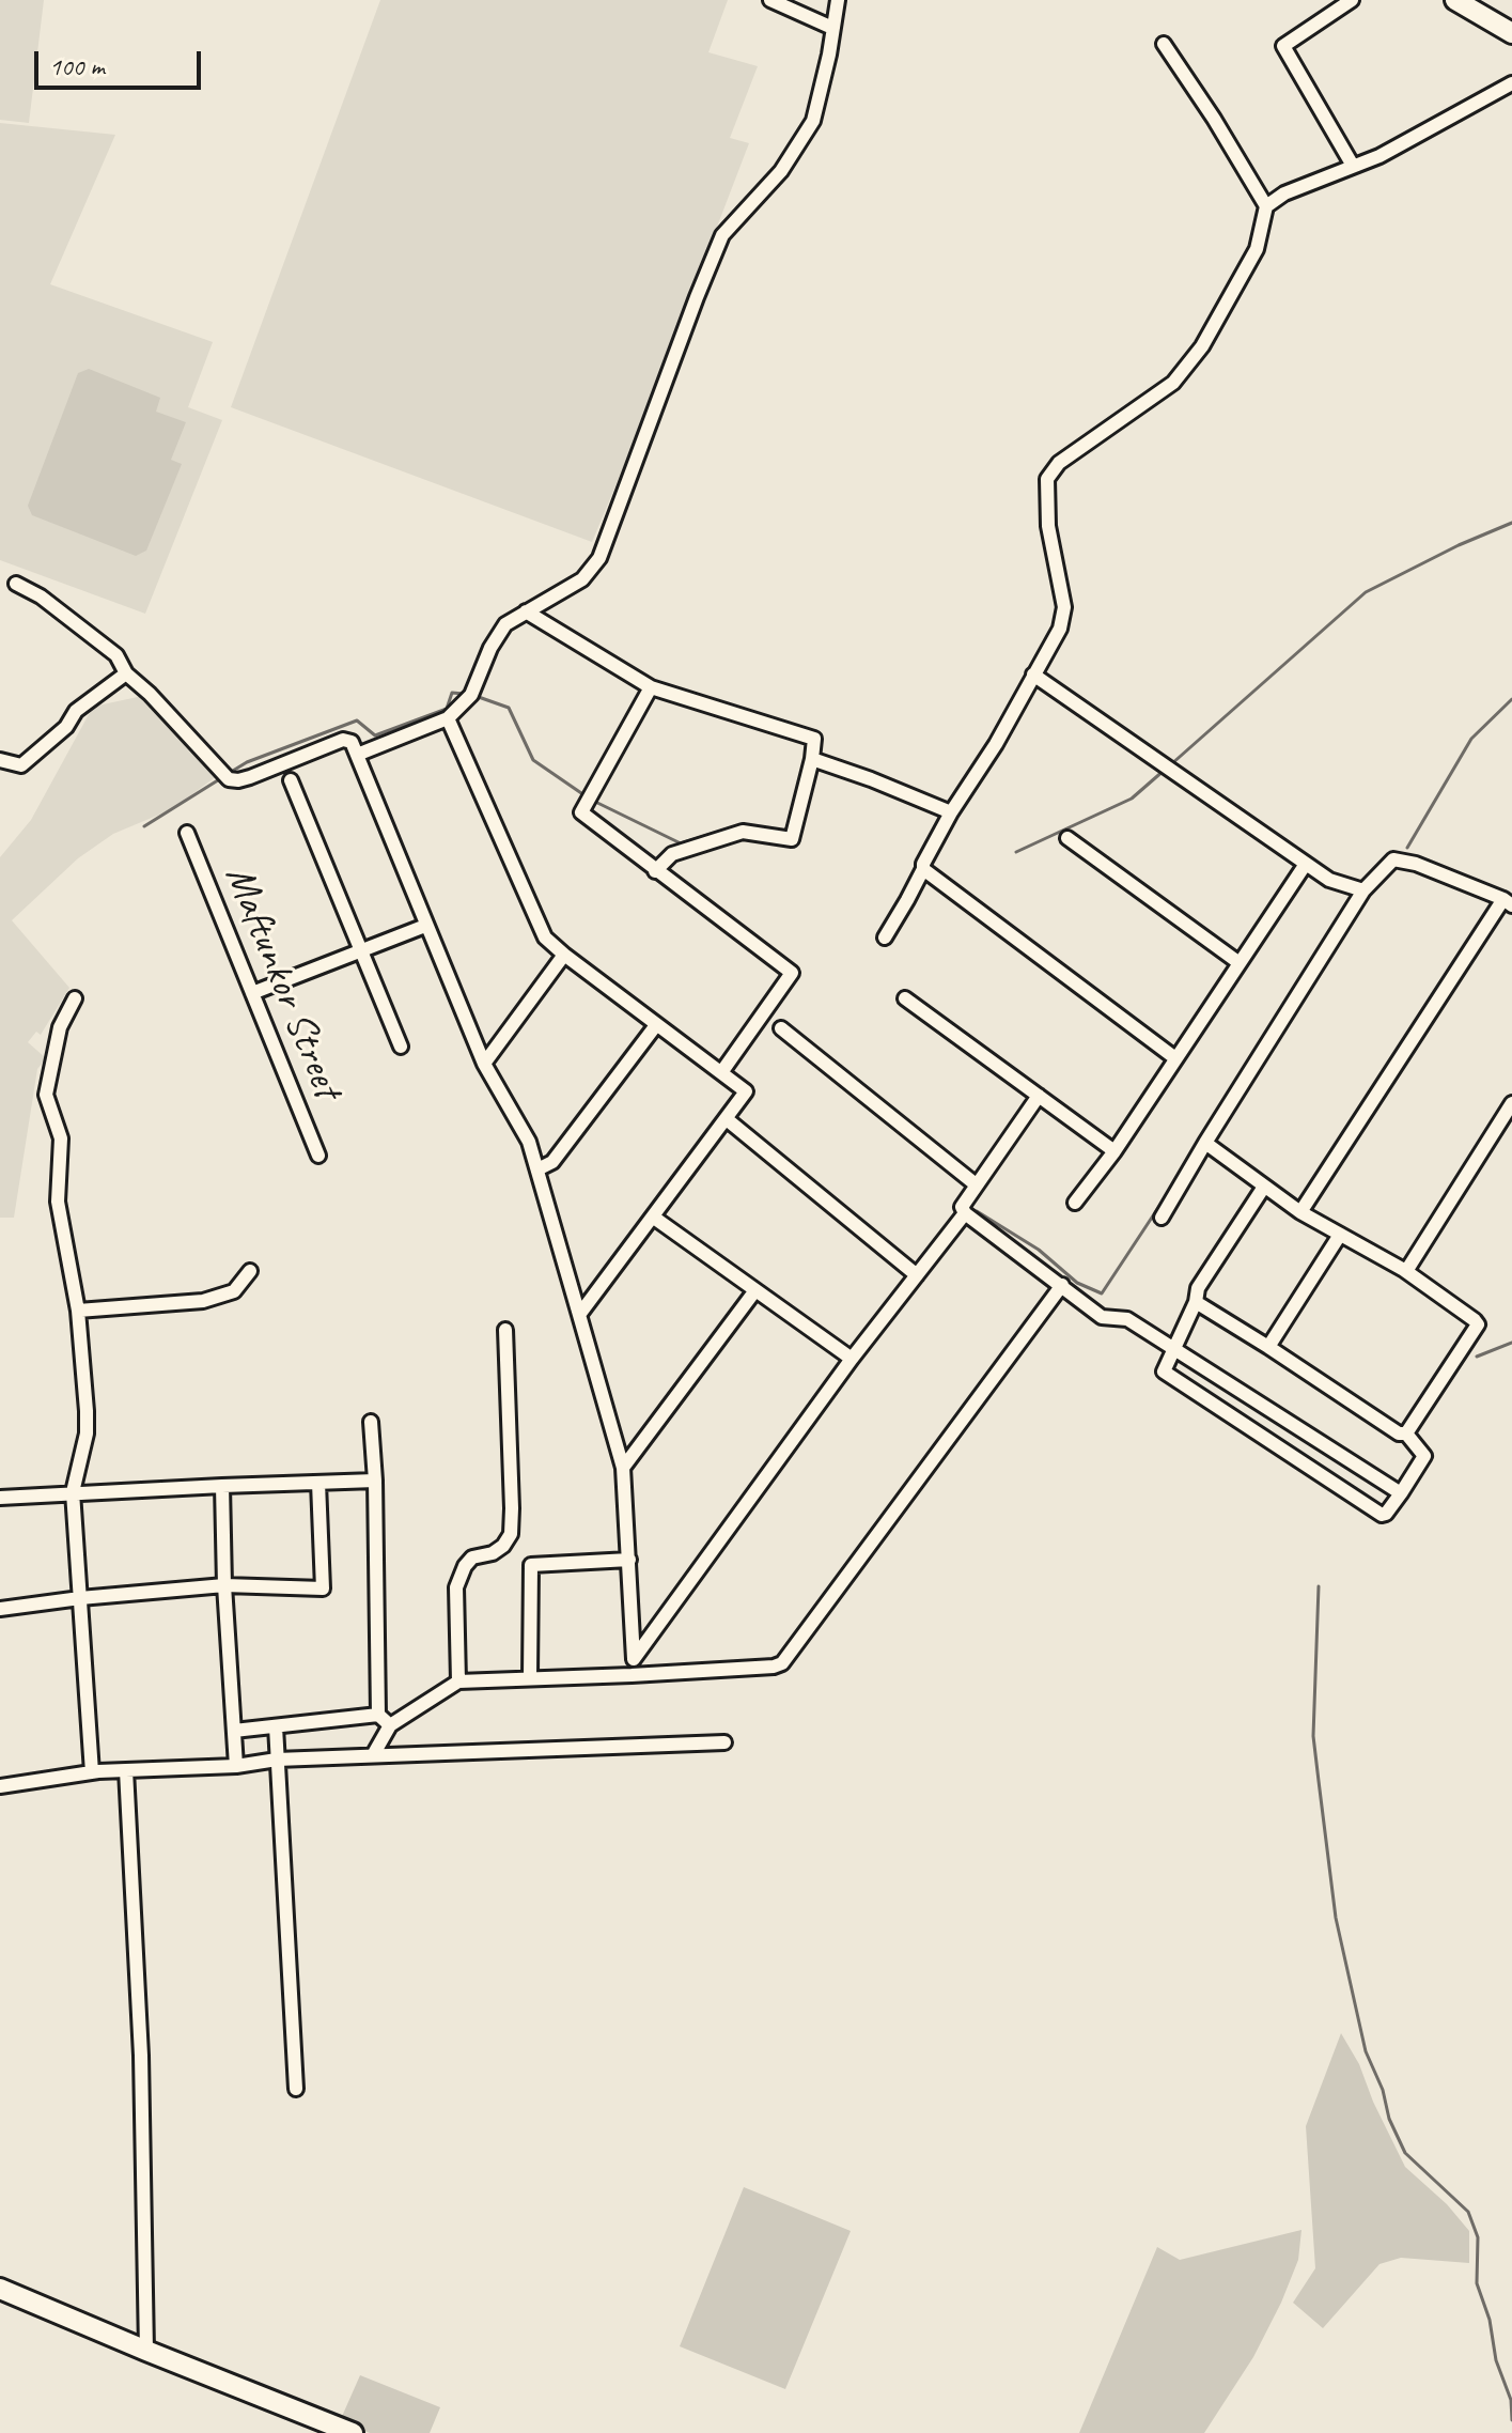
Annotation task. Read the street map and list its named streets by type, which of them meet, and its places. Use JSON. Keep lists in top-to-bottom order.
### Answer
{
  "streets": {
    "street": ["Maftunkor Street"]
  },
  "scale_bar": "100 m"
}
